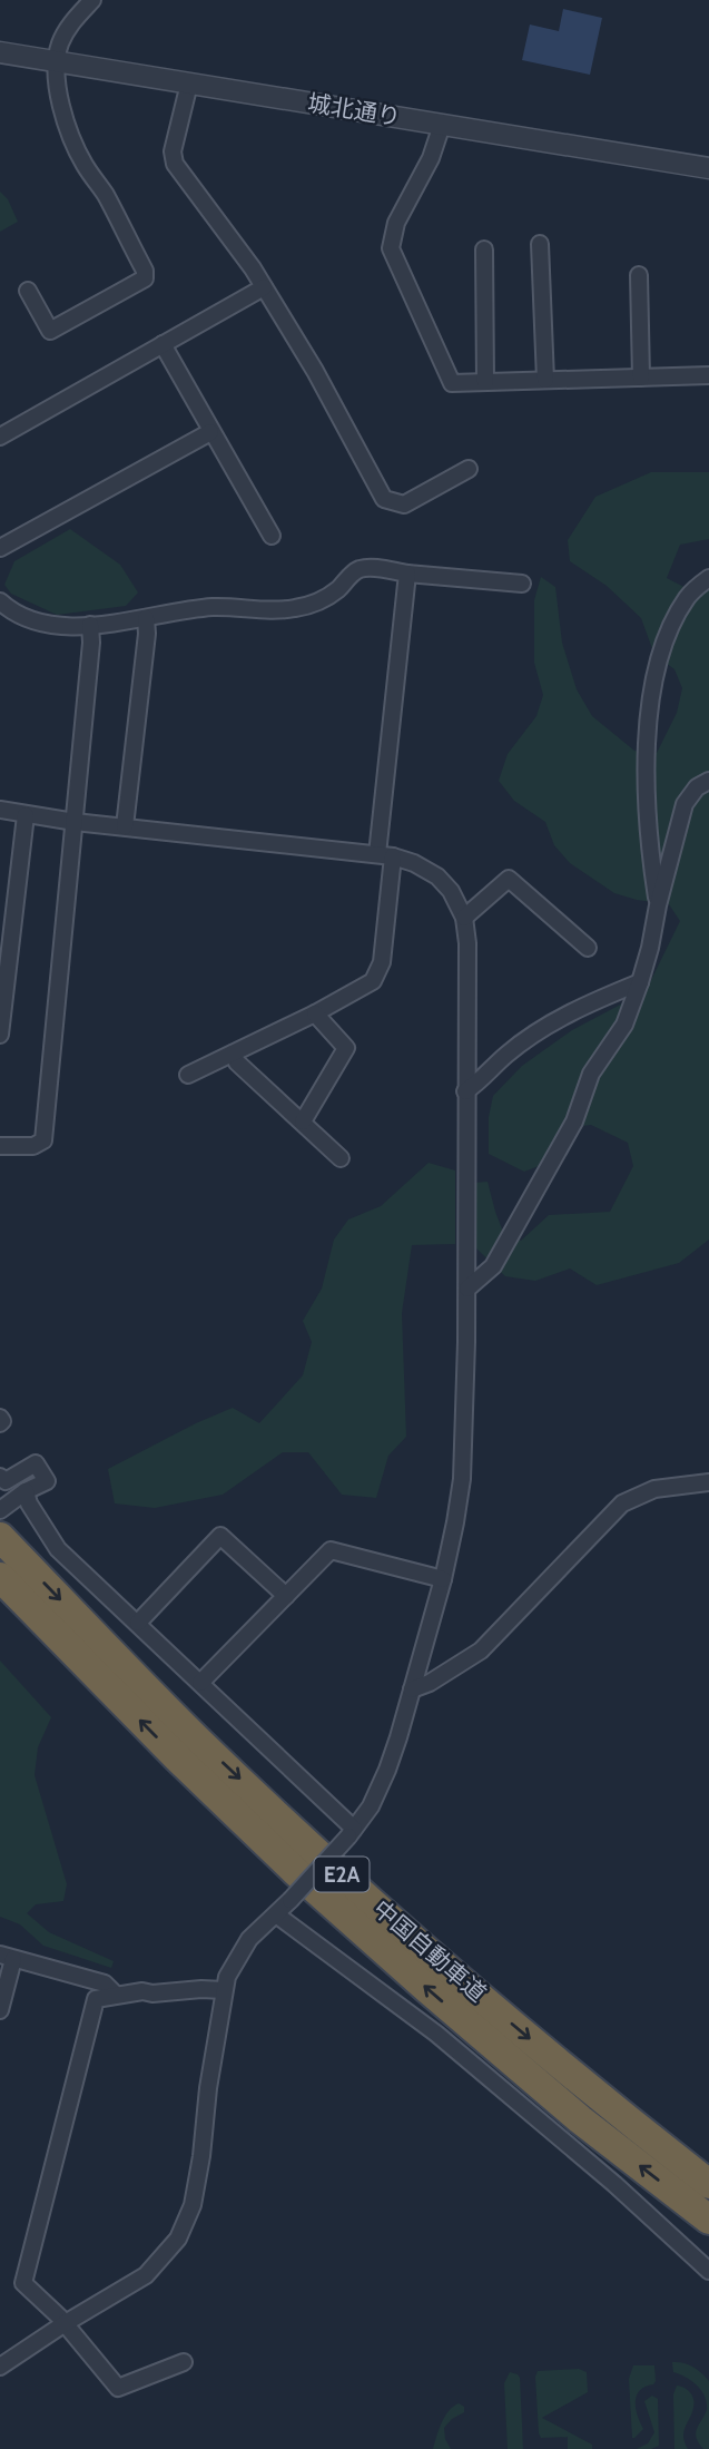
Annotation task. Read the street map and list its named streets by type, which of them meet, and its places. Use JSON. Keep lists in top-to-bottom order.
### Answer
{
  "streets": {
    "highway": ["E2A", "中国自動車道"],
    "street": ["城北通り"]
  }
}
